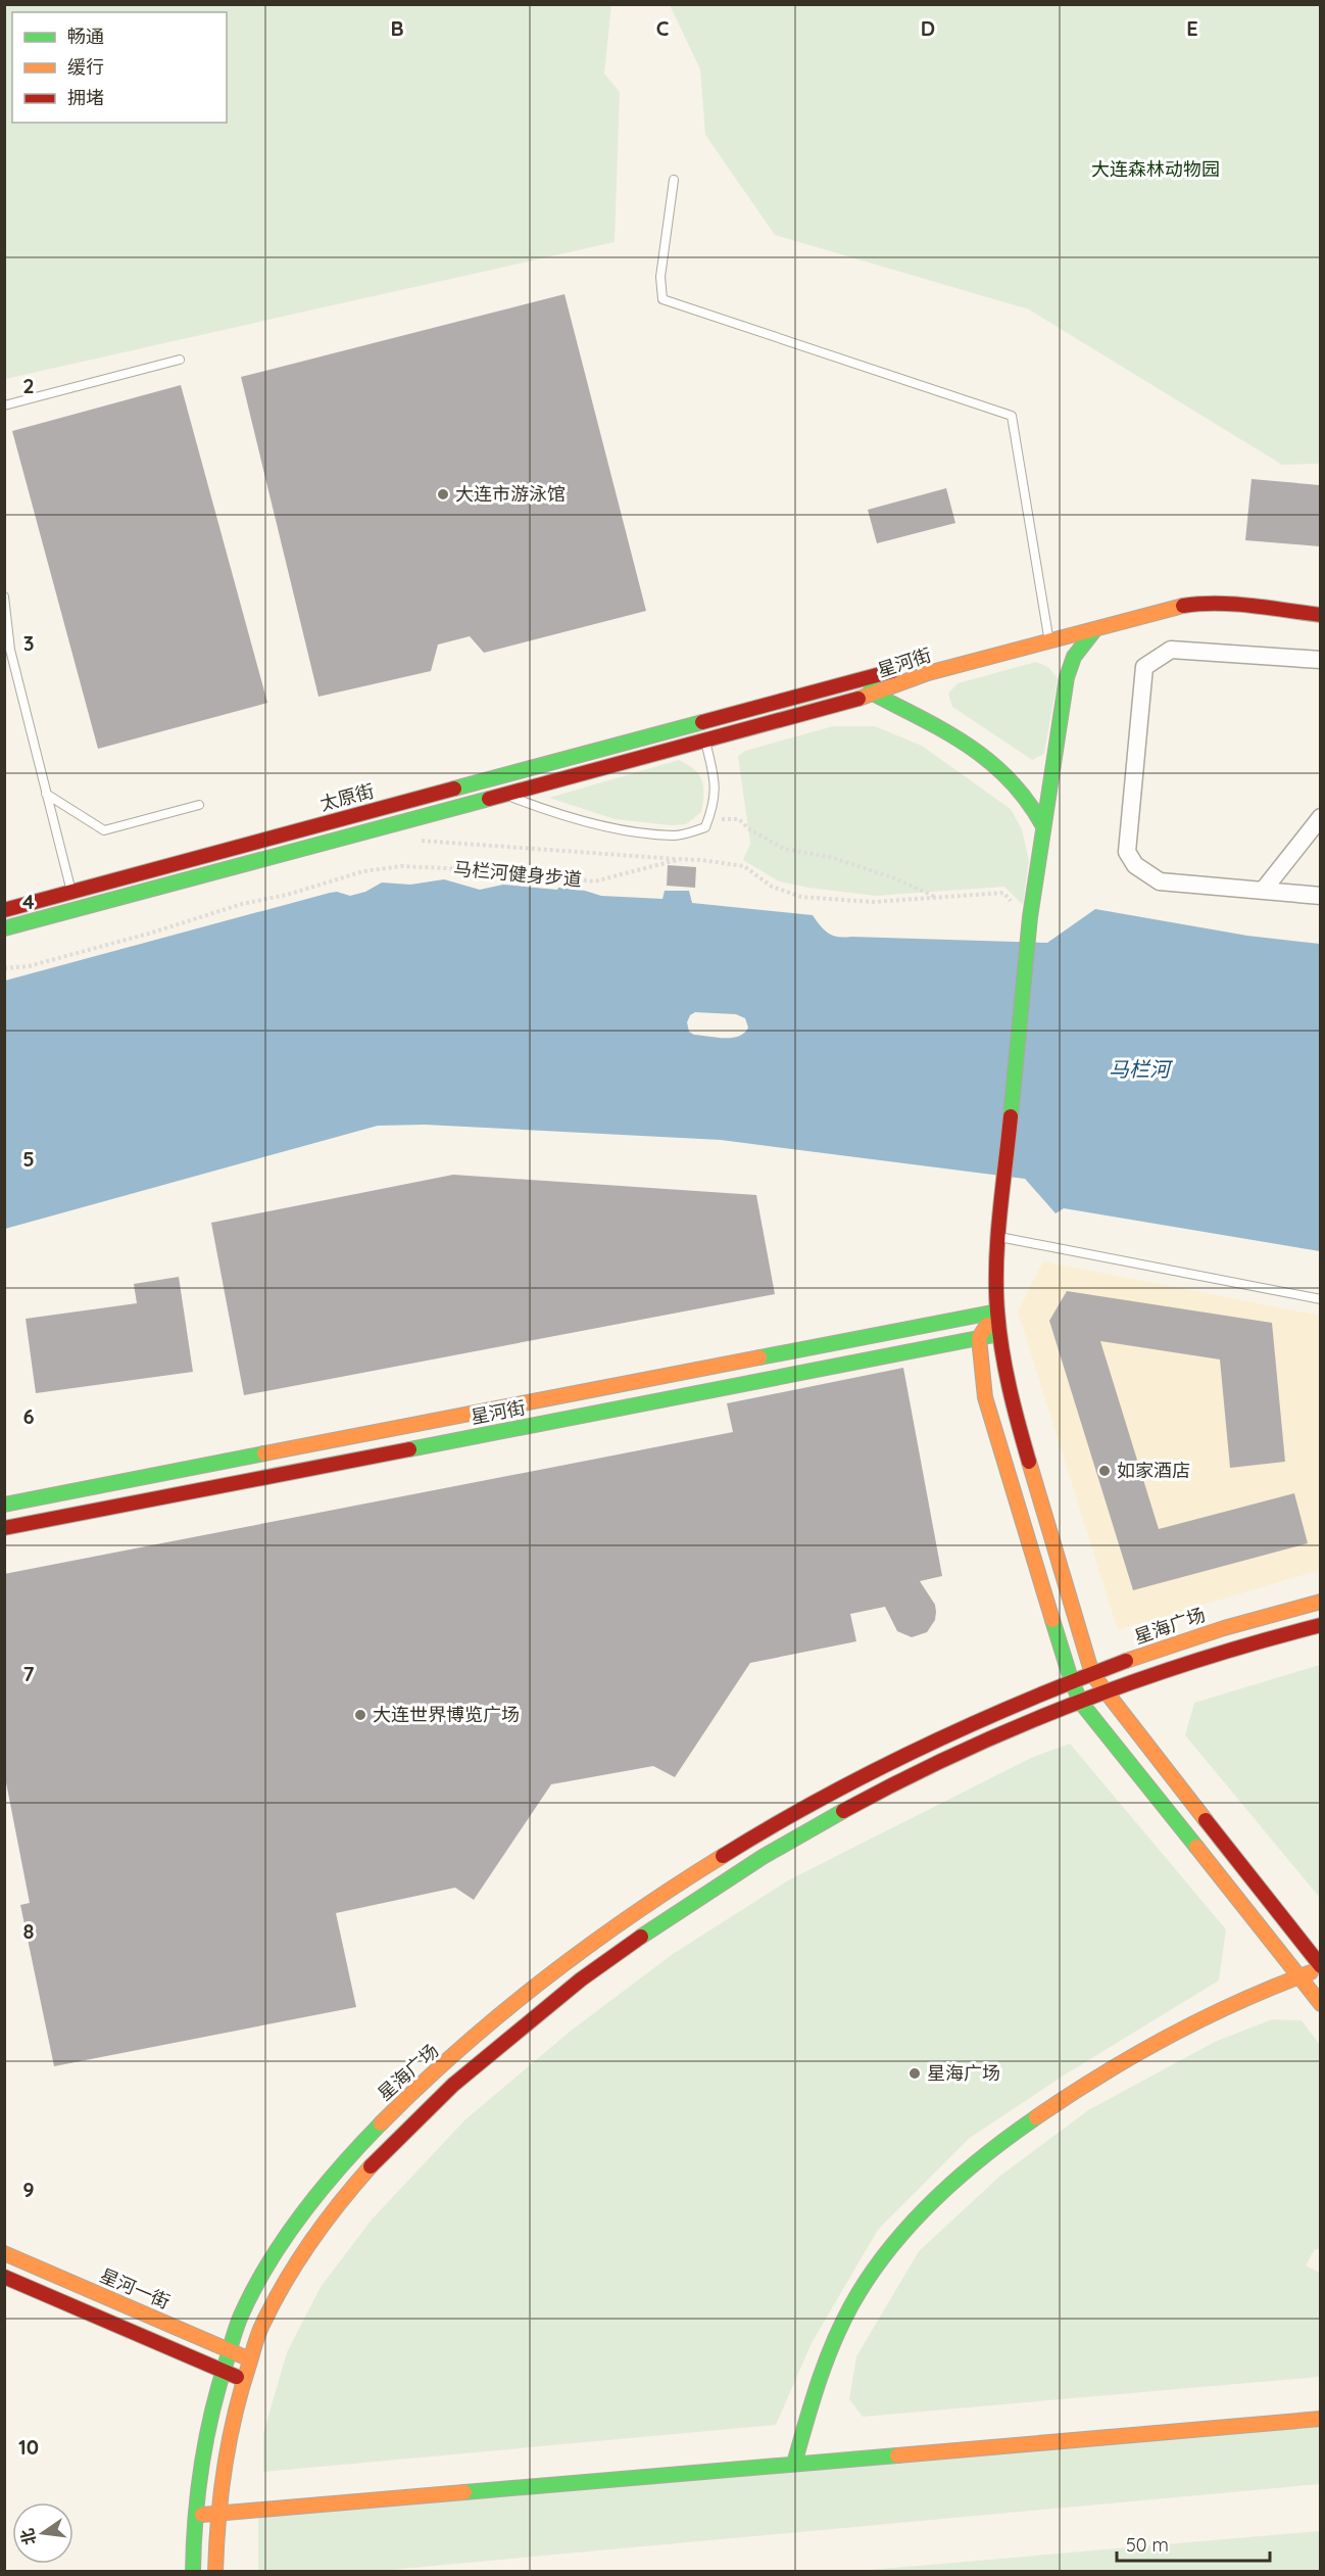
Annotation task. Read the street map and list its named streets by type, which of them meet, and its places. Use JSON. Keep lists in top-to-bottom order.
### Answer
{
  "streets": {
    "main road": [
      "星河街",
      "太原街",
      "星海广场",
      "星河一街"
    ],
    "path": ["马栏河健身步道"]
  },
  "crossings": [
    ["星河街", "太原街"],
    ["星海广场", "星河一街"]
  ],
  "water": ["马栏河"],
  "parks": ["大连森林动物园"],
  "places": [
    "大连市游泳馆",
    "如家酒店",
    "大连世界博览广场",
    "星海广场"
  ],
  "legend": ["畅通", "缓行", "拥堵"],
  "scale_bar": "50 m",
  "north": "left",
  "grid": {
    "columns": [
      "B",
      "C",
      "D",
      "E"
    ],
    "rows": [
      "2",
      "3",
      "4",
      "5",
      "6",
      "7",
      "8",
      "9",
      "10"
    ]
  }
}
